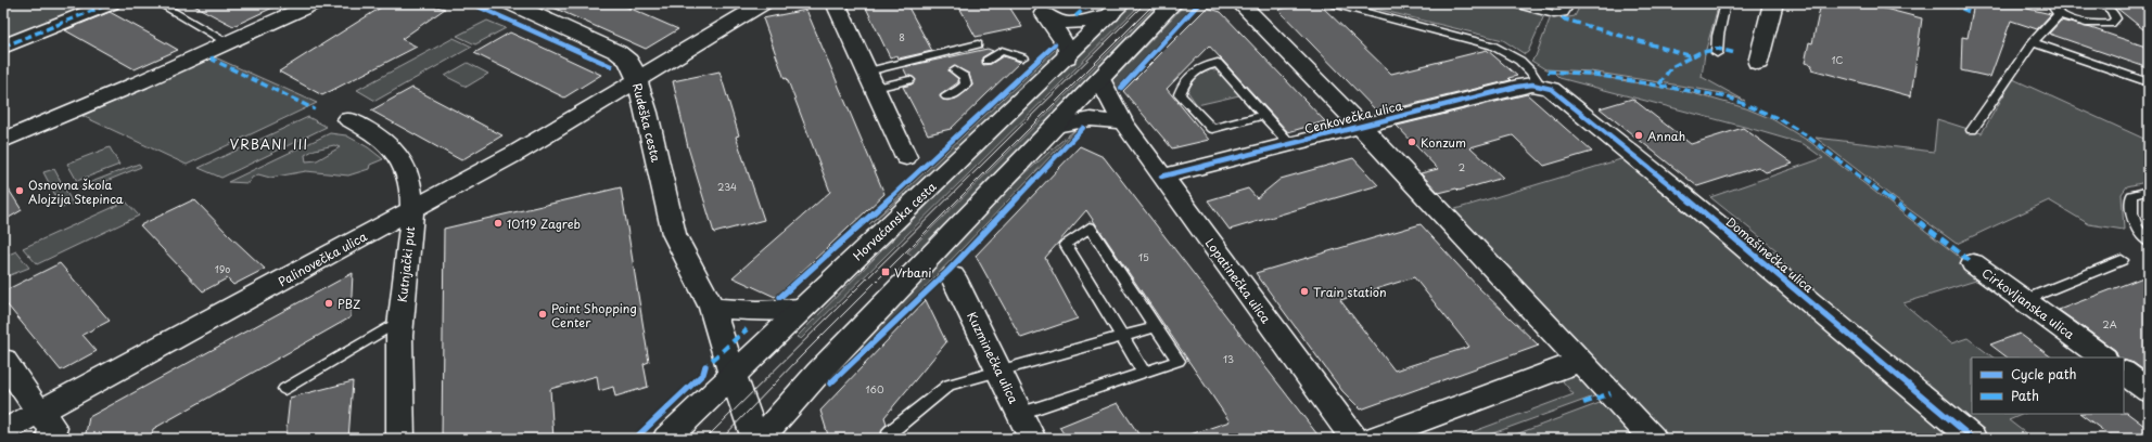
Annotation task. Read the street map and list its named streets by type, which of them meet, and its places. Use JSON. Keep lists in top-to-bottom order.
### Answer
{
  "streets": {
    "street": [
      "Cenkovečka ulica",
      "Rudeška cesta",
      "Horvaćanska cesta",
      "Domašinečka ulica",
      "Palinovečka ulica",
      "Kutnjački put",
      "Lopatinečka ulica",
      "Cirkovljanska ulica",
      "Kuzminečka ulica"
    ]
  },
  "crossings": [
    ["Cenkovečka ulica", "Domašinečka ulica"],
    ["Cenkovečka ulica", "Lopatinečka ulica"],
    ["Rudeška cesta", "Horvaćanska cesta"],
    ["Rudeška cesta", "Palinovečka ulica"],
    ["Palinovečka ulica", "Kutnjački put"]
  ],
  "districts": ["VRBANI III"],
  "places": {
    "other": [
      "Annah",
      "Konzum",
      "Osnovna škola Alojzija Stepinca",
      "10119 Zagreb",
      "Train station",
      "PBZ",
      "Point Shopping Center"
    ],
    "transit": ["Vrbani"]
  },
  "house_numbers": [
    "8",
    "1C",
    "2",
    "234",
    "15",
    "19o",
    "2A",
    "13",
    "160"
  ],
  "legend": ["Cycle path", "Path"]
}
